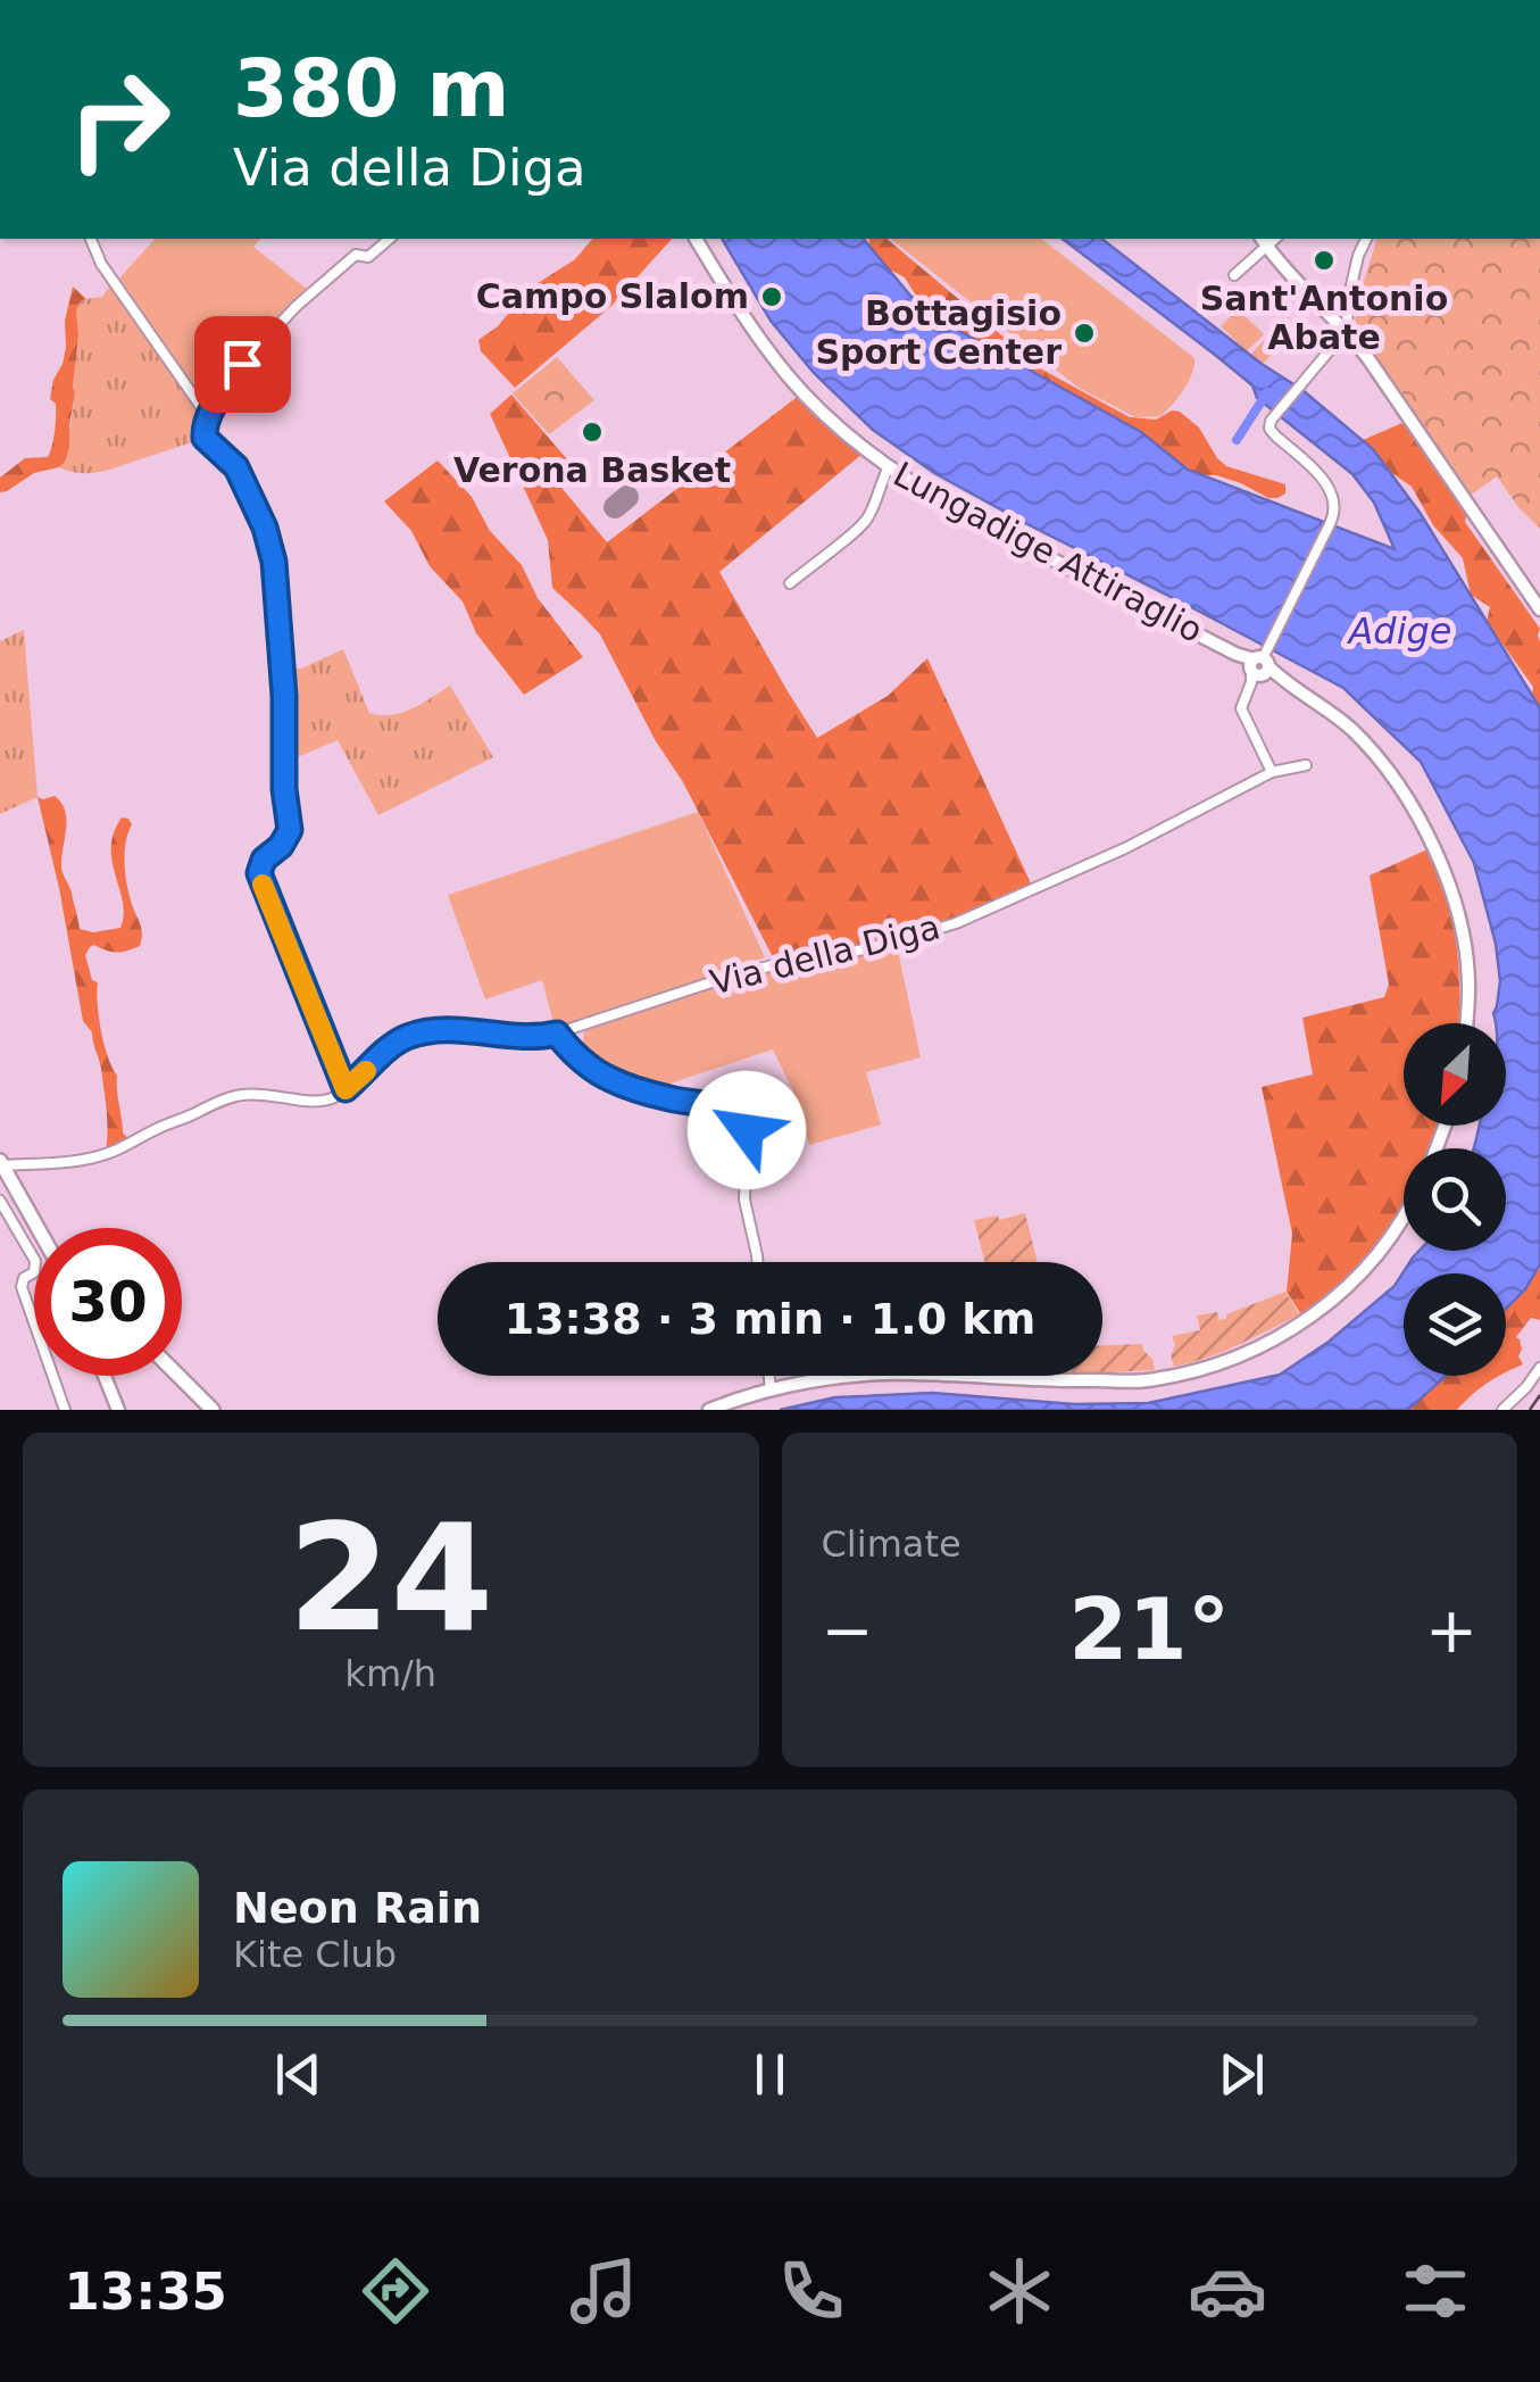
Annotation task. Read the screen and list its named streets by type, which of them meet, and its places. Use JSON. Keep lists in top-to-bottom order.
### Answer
{
  "streets": {
    "street": ["Lungadige Attiraglio", "Via della Diga"]
  },
  "water": ["Adige"],
  "places": [
    "Sant'Antonio Abate",
    "Campo Slalom",
    "Bottagisio Sport Center",
    "Verona Basket"
  ],
  "north": "bottom left",
  "page": {
    "turn": ["380 m", "Via della Diga"],
    "limit": "30",
    "trip": "13:38 · 3 min · 1.0 km",
    "tile": [
      ["24", "km/h"],
      "Climate"
    ],
    "heat": ["−", "21°", "+"],
    "song": ["Neon Rain", "Kite Club"],
    "tabs": "13:35"
  }
}
